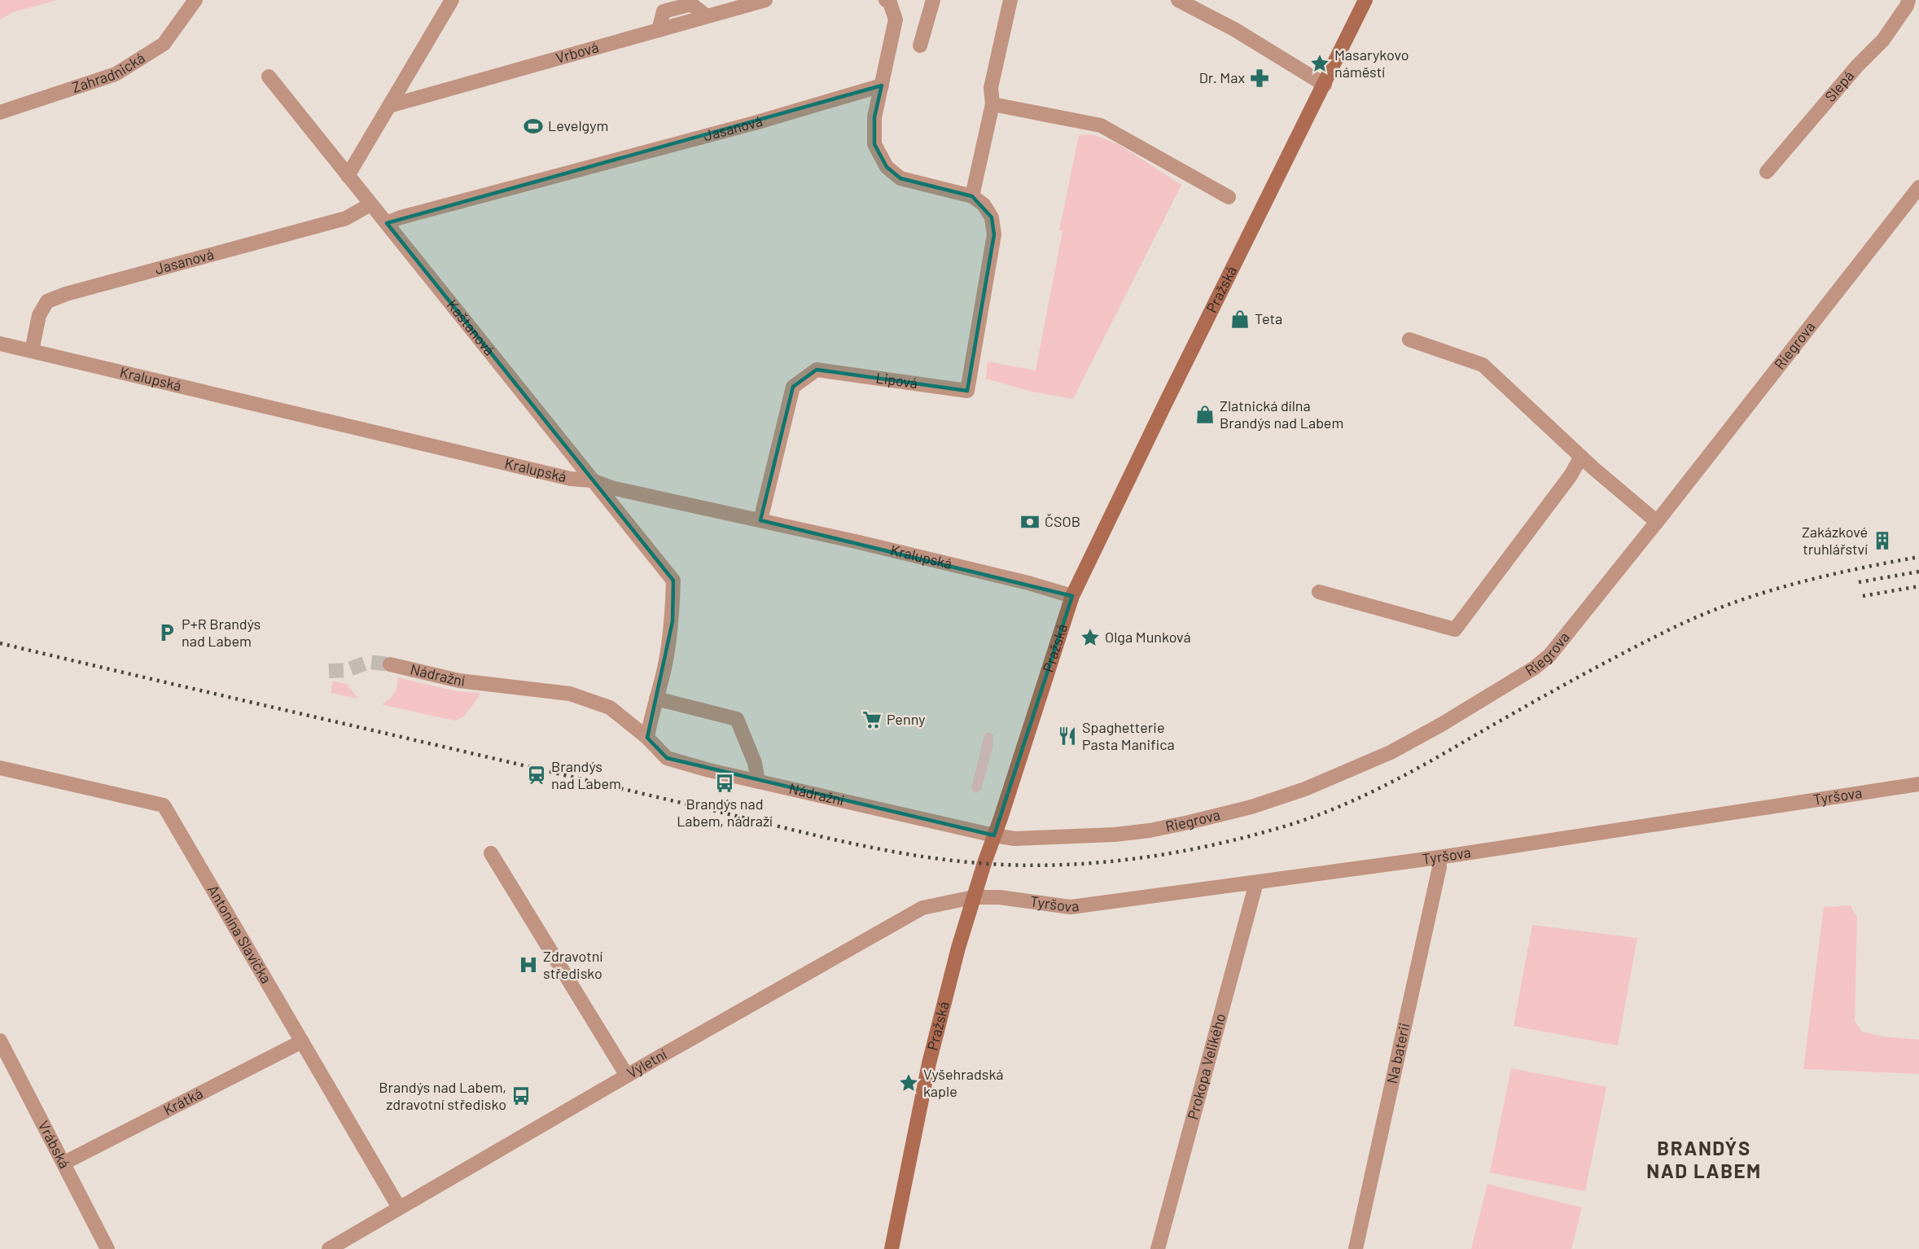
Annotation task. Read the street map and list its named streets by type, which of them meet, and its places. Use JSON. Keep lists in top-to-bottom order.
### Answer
{
  "streets": {
    "main road": ["Pražská"],
    "street": [
      "Vrbová",
      "Zahradnická",
      "Slepá",
      "Jasanová",
      "Kaštanová",
      "Riegrova",
      "Kralupská",
      "Lipová",
      "Nádražní",
      "Tyršova",
      "Antonína Slavíčka",
      "Na baterii",
      "Výletní",
      "Prokopa Velikého",
      "Krátká",
      "Vrábská"
    ]
  },
  "crossings": [
    ["Jasanová", "Kaštanová"],
    ["Jasanová", "Kralupská"],
    ["Pražská", "Riegrova"],
    ["Pražská", "Kralupská"],
    ["Pražská", "Nádražní"],
    ["Pražská", "Tyršova"],
    ["Pražská", "Výletní"],
    ["Kaštanová", "Kralupská"],
    ["Riegrova", "Nádražní"],
    ["Kralupská", "Lipová"],
    ["Tyršova", "Na baterii"],
    ["Tyršova", "Výletní"],
    ["Tyršova", "Prokopa Velikého"],
    ["Antonína Slavíčka", "Výletní"],
    ["Antonína Slavíčka", "Krátká"],
    ["Krátká", "Vrábská"]
  ],
  "districts": ["BRANDÝS NAD LABEM"],
  "places": {
    "place": ["Masarykovo náměstí", "Olga Munková", "Vyšehradská kaple"],
    "pharmacy": ["Dr. Max"],
    "sports": ["Levelgym"],
    "shop": ["Teta", "Zlatnická dílna Brandýs nad Labem"],
    "bank": ["ČSOB"],
    "building": ["Zakázkové truhlářství"],
    "parking": ["P+R Brandýs nad Labem"],
    "supermarket": ["Penny"],
    "restaurant": ["Spaghetterie Pasta Manifica"],
    "station": ["Brandýs nad Labem"],
    "bus stop": ["Brandýs nad Labem, nádraží", "Brandýs nad Labem, zdravotní středisko"],
    "hospital": ["Zdravotní středisko"]
  }
}
